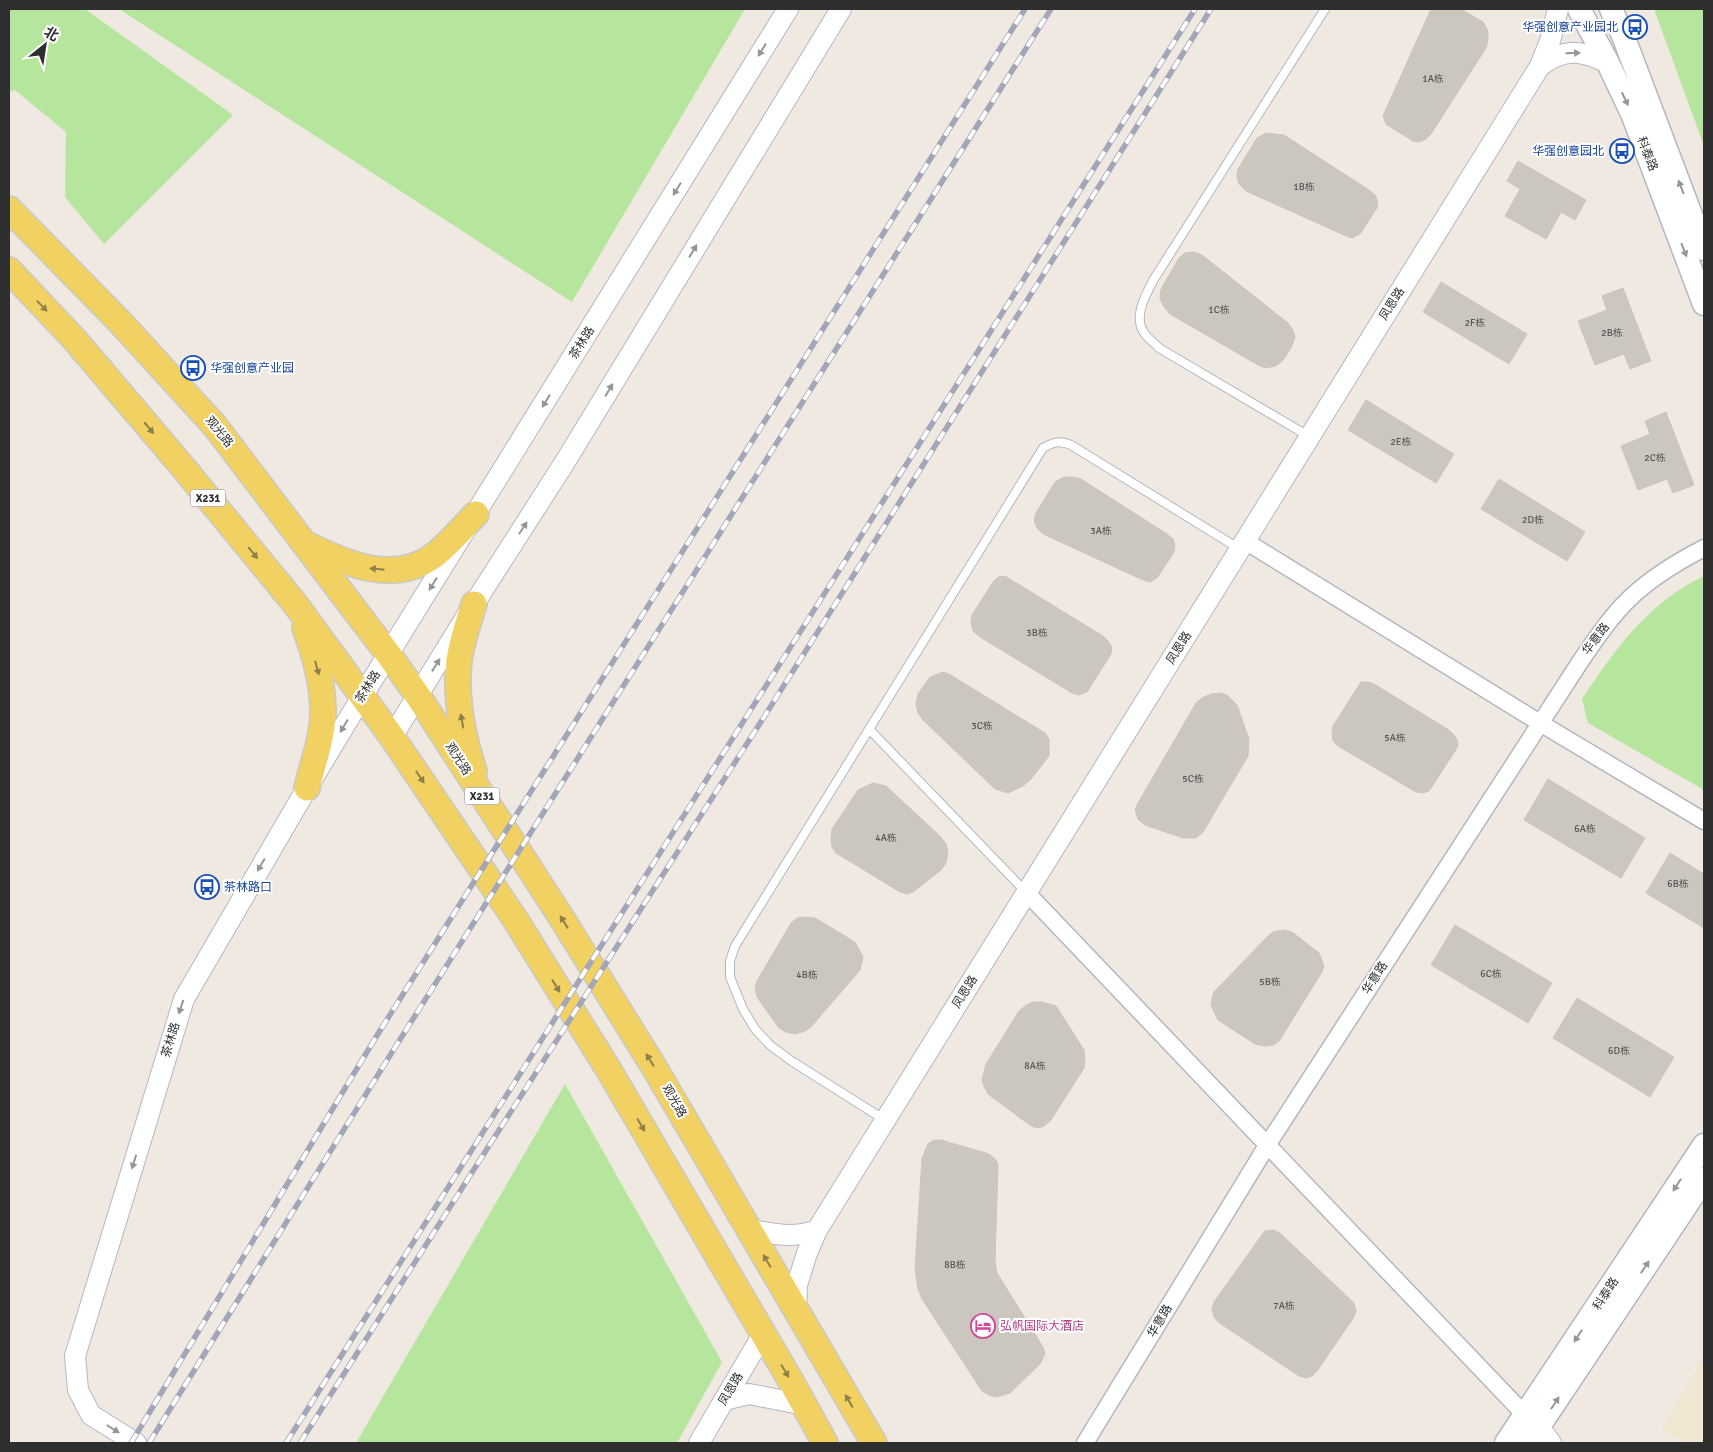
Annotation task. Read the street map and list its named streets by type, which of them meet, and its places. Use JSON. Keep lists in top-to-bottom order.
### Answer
{
  "streets": {
    "main road": ["科泰路", "观光路", "X231"],
    "street": ["凤恩路", "茶林路", "华意路"]
  },
  "crossings": [
    ["凤恩路", "观光路"],
    ["凤恩路", "X231"],
    ["茶林路", "观光路"],
    ["茶林路", "X231"]
  ],
  "places": {
    "bus stop": [
      "华强创意产业园北",
      "华强创意园北",
      "华强创意产业园",
      "茶林路口"
    ],
    "hotel": ["弘帆国际大酒店"]
  },
  "house_numbers": [
    "1A栋",
    "1B栋",
    "1C栋",
    "2F栋",
    "2B栋",
    "2E栋",
    "2C栋",
    "2D栋",
    "3A栋",
    "3B栋",
    "3C栋",
    "5A栋",
    "5C栋",
    "6A栋",
    "4A栋",
    "6B栋",
    "6C栋",
    "4B栋",
    "5B栋",
    "6D栋",
    "8A栋",
    "8B栋",
    "7A栋"
  ],
  "north": "top right"
}
